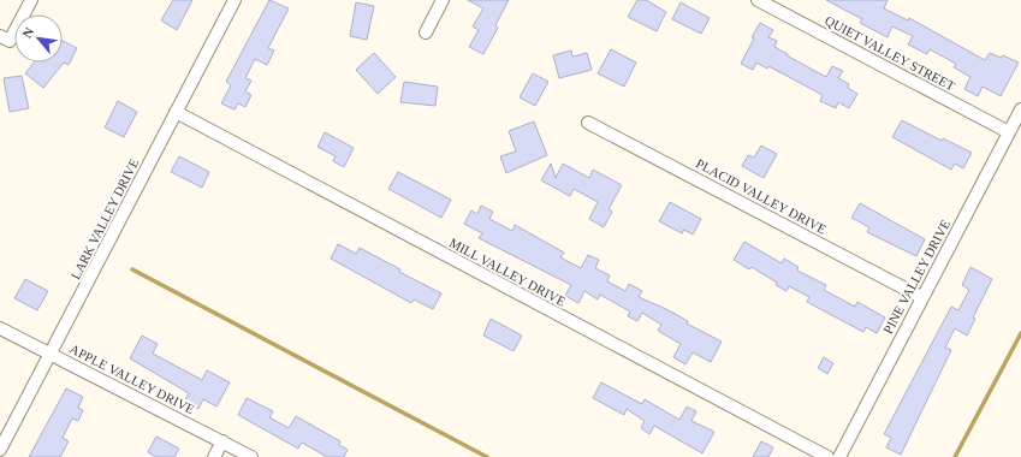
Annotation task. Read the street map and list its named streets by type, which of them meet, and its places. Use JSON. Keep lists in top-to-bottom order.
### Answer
{
  "streets": {
    "street": [
      "QUIET VALLEY STREET",
      "PLACID VALLEY DRIVE",
      "LARK VALLEY DRIVE",
      "MILL VALLEY DRIVE",
      "PINE VALLEY DRIVE",
      "APPLE VALLEY DRIVE"
    ]
  },
  "crossings": [
    ["QUIET VALLEY STREET", "PINE VALLEY DRIVE"],
    ["PLACID VALLEY DRIVE", "PINE VALLEY DRIVE"],
    ["LARK VALLEY DRIVE", "MILL VALLEY DRIVE"],
    ["LARK VALLEY DRIVE", "APPLE VALLEY DRIVE"]
  ],
  "north": "top left"
}
